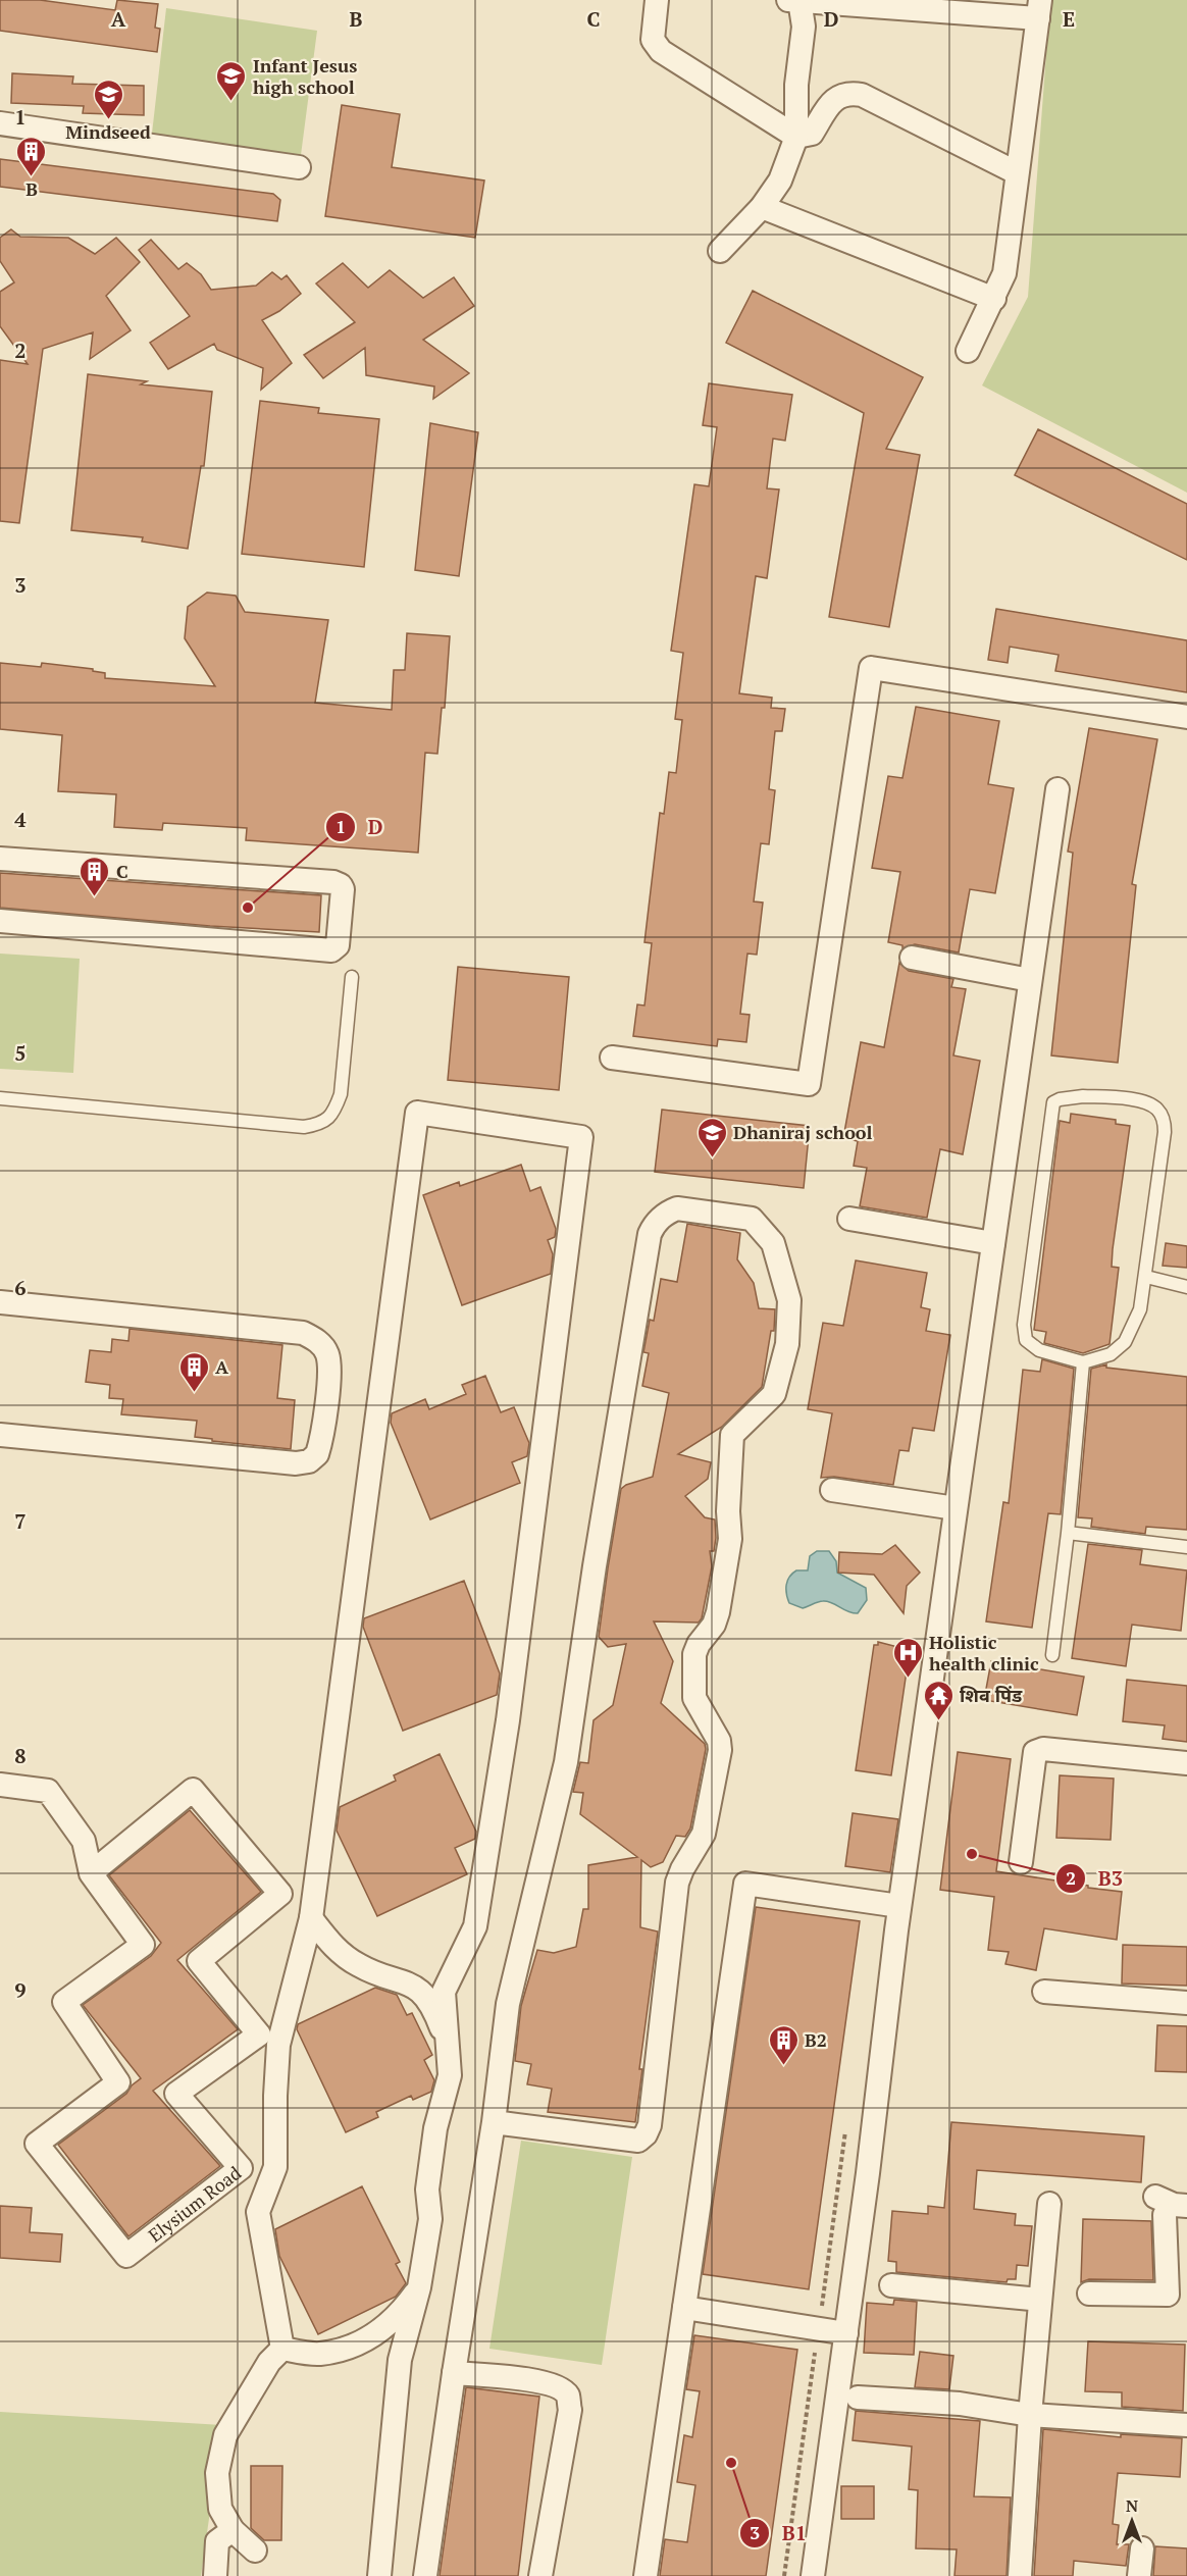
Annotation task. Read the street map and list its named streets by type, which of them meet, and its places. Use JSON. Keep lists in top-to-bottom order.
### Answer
{
  "streets": {
    "street": ["Elysium Road"]
  },
  "places": {
    "school or university": ["Infant Jesus high school", "Mindseed", "Dhaniraj school"],
    "building": [
      "B",
      "C",
      "A",
      "B2"
    ],
    "other": ["D", "B3", "B1"],
    "hospital": ["Holistic health clinic"],
    "temple": ["शिव पिंड"]
  },
  "north": "top",
  "grid": {
    "columns": [
      "A",
      "B",
      "C",
      "D",
      "E"
    ],
    "rows": [
      "1",
      "2",
      "3",
      "4",
      "5",
      "6",
      "7",
      "8",
      "9"
    ]
  }
}
